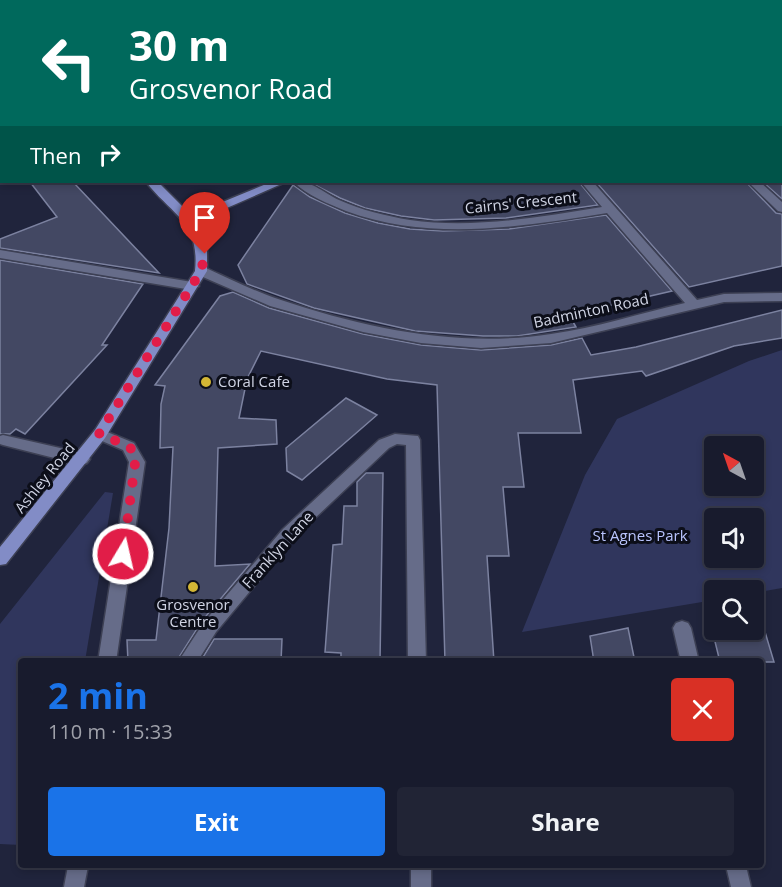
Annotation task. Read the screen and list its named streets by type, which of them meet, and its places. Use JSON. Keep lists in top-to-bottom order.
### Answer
{
  "streets": {
    "main road": ["Ashley Road"],
    "street": ["Cairns' Crescent", "Badminton Road", "Franklyn Lane"]
  },
  "crossings": [
    ["Badminton Road", "Ashley Road"]
  ],
  "parks": ["St Agnes Park"],
  "places": ["Coral Cafe", "Grosvenor Centre"],
  "north": "top left",
  "page": {
    "turn": ["30 m", "Grosvenor Road"],
    "then": "Then",
    "heading": ["2 min", "110 m · 15:33"],
    "buttons": ["Exit", "Share"]
  }
}
